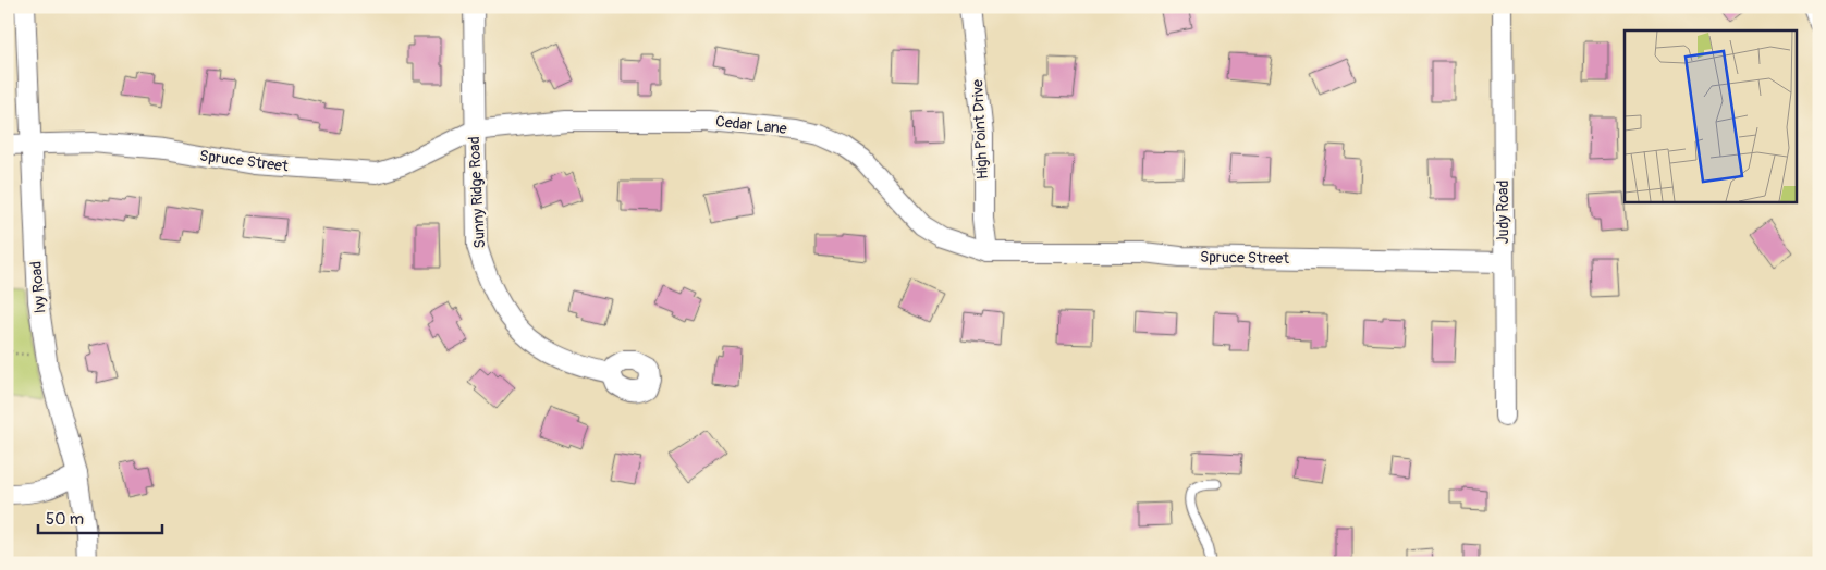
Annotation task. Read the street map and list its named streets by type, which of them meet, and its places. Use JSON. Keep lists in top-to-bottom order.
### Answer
{
  "streets": {
    "street": [
      "Cedar Lane",
      "High Point Drive",
      "Spruce Street",
      "Sunny Ridge Road",
      "Judy Road",
      "Ivy Road"
    ]
  },
  "crossings": [
    ["Cedar Lane", "High Point Drive"],
    ["Cedar Lane", "Spruce Street"],
    ["Cedar Lane", "Sunny Ridge Road"],
    ["High Point Drive", "Spruce Street"],
    ["Spruce Street", "Sunny Ridge Road"],
    ["Spruce Street", "Judy Road"],
    ["Spruce Street", "Ivy Road"]
  ],
  "scale_bar": "50 m"
}
